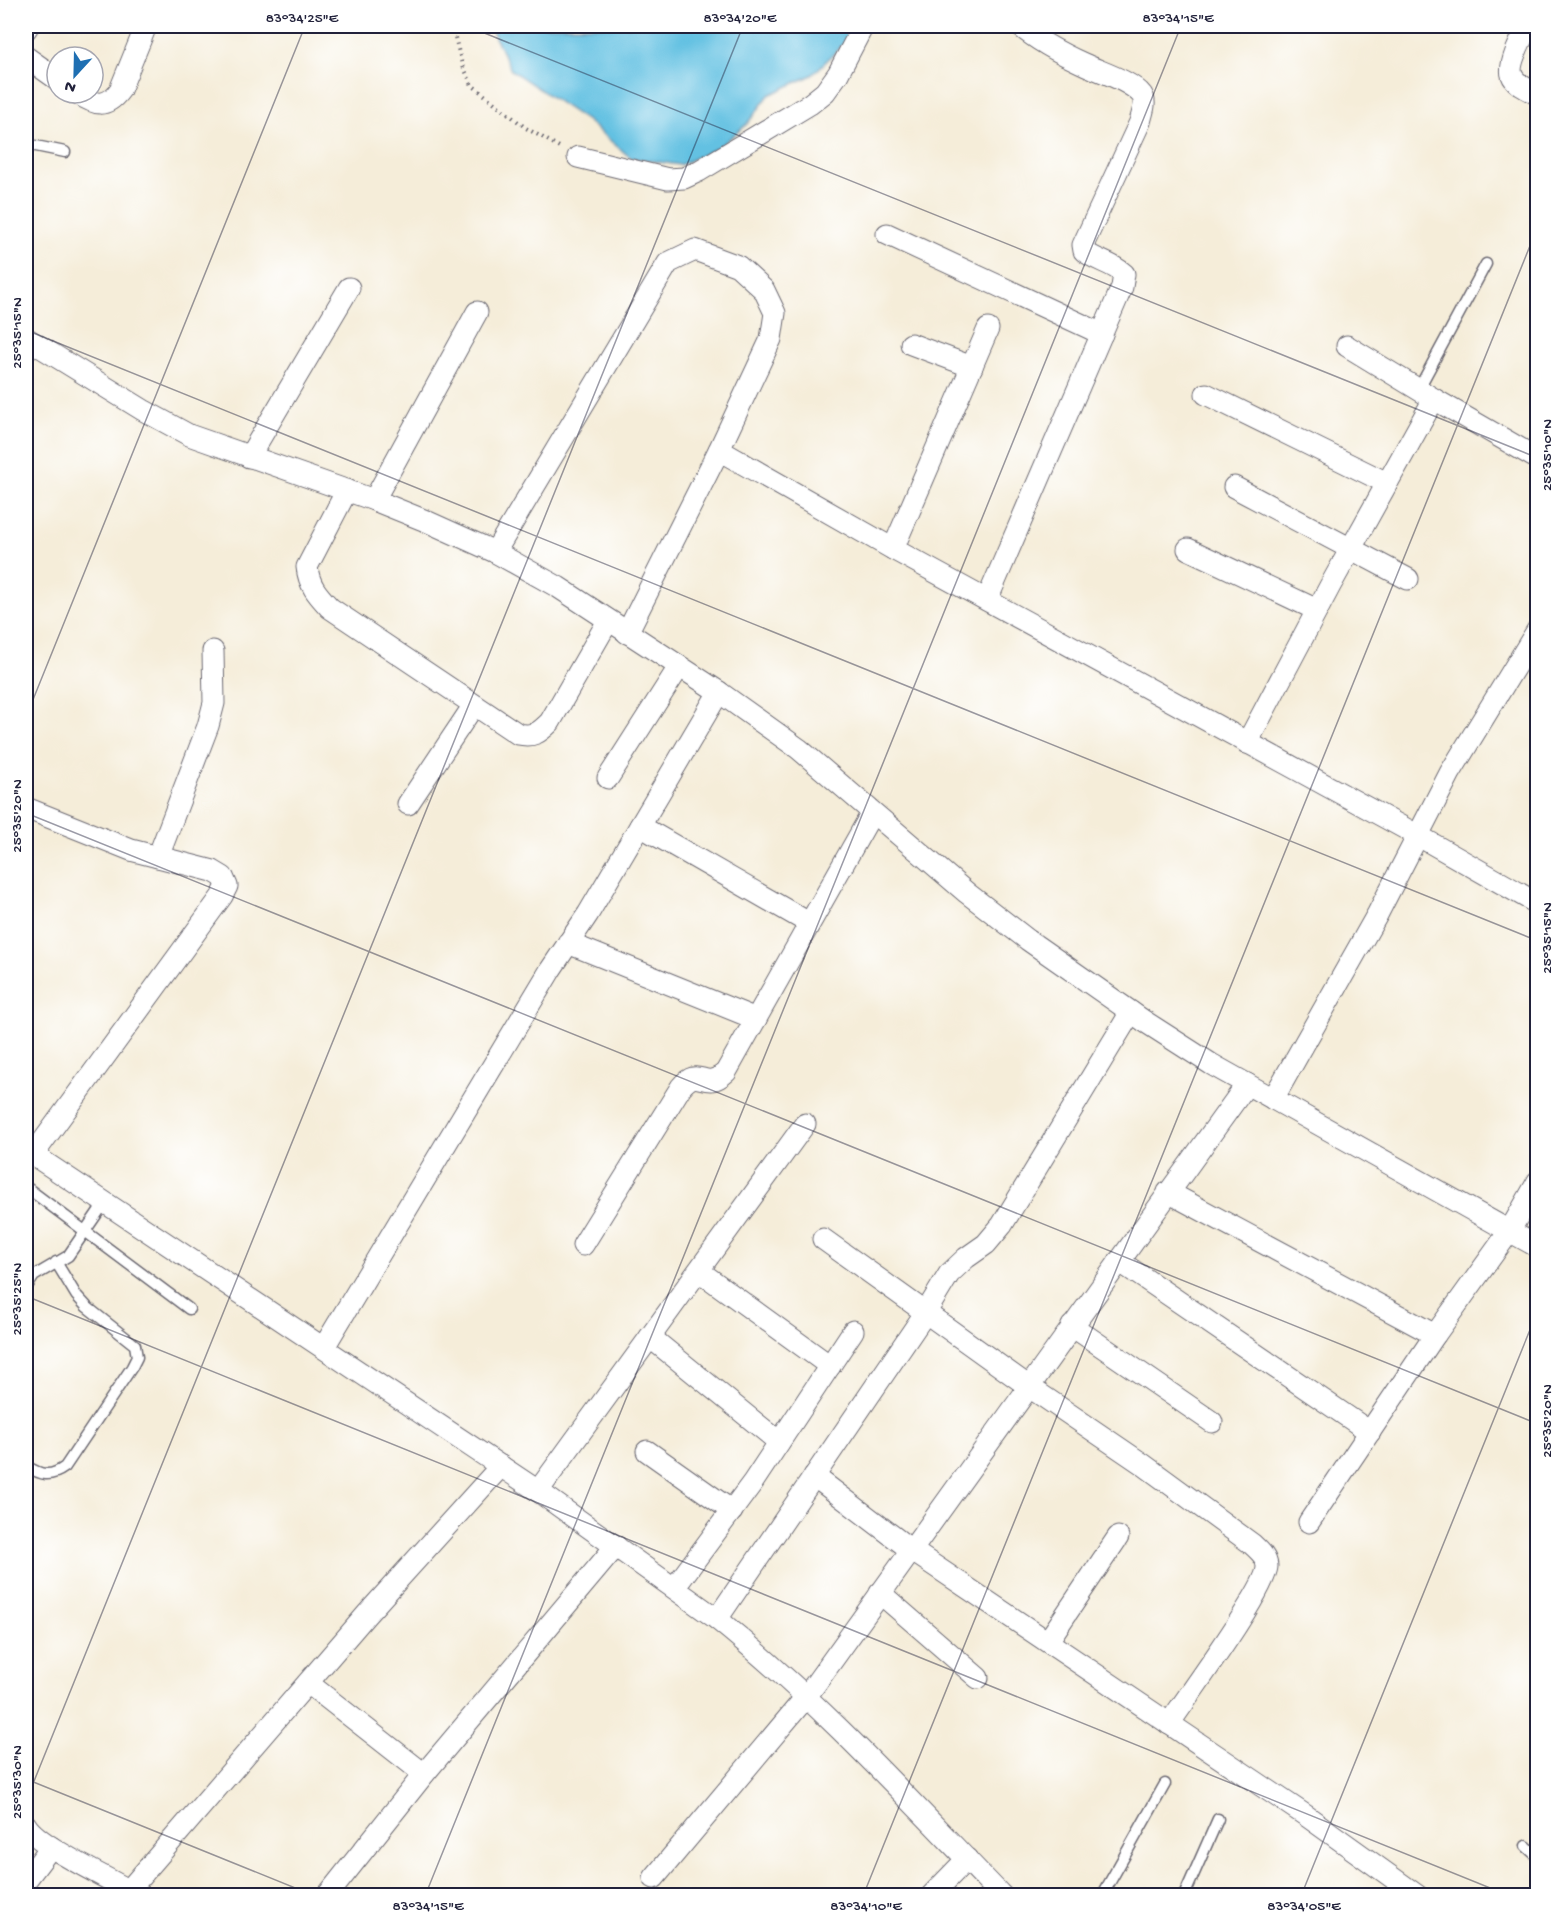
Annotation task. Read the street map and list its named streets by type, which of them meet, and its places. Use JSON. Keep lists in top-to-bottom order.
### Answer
{
  "north": "bottom",
  "coordinates": [
    "83°34'25\"E",
    "83°34'20\"E",
    "83°34'15\"E",
    "25°35'15\"N",
    "25°35'10\"N",
    "25°35'20\"N",
    "25°35'25\"N",
    "25°35'30\"N",
    "83°34'10\"E",
    "83°34'05\"E"
  ]
}
